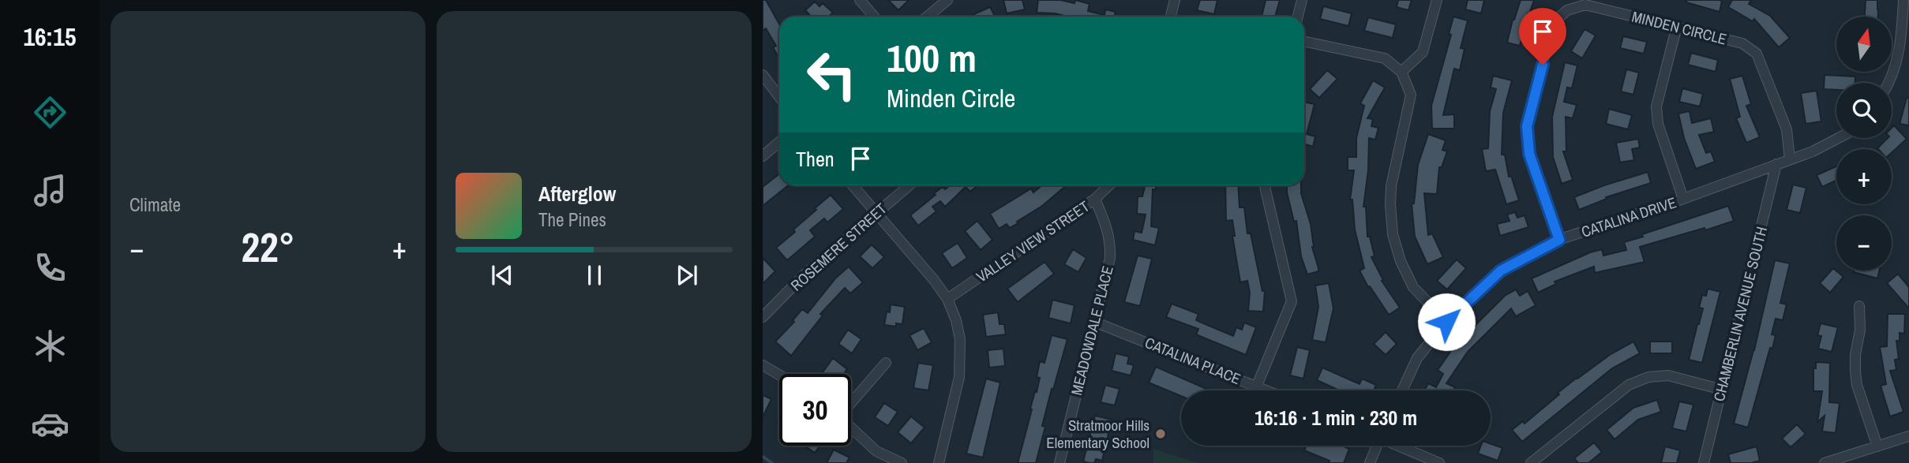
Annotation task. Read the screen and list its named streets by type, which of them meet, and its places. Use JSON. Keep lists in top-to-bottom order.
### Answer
{
  "streets": {
    "street": [
      "MINDEN CIRCLE",
      "CATALINA DRIVE",
      "VALLEY VIEW STREET",
      "ROSEMERE STREET",
      "CHAMBERLIN AVENUE SOUTH",
      "MEADOWDALE PLACE",
      "CATALINA PLACE"
    ]
  },
  "crossings": [
    ["MINDEN CIRCLE", "CATALINA DRIVE"],
    ["CATALINA DRIVE", "CHAMBERLIN AVENUE SOUTH"],
    ["VALLEY VIEW STREET", "MEADOWDALE PLACE"],
    ["MEADOWDALE PLACE", "CATALINA PLACE"]
  ],
  "places": ["Stratmoor Hills Elementary School"],
  "north": "top",
  "page": {
    "tabs": "16:15",
    "tile": "Climate",
    "map_buttons": ["+", "−"],
    "turn": ["100 m", "Minden Circle"],
    "then": "Then",
    "song": ["Afterglow", "The Pines"],
    "heat": ["−", "22°", "+"],
    "limit": "30",
    "trip": "16:16 · 1 min · 230 m"
  }
}
